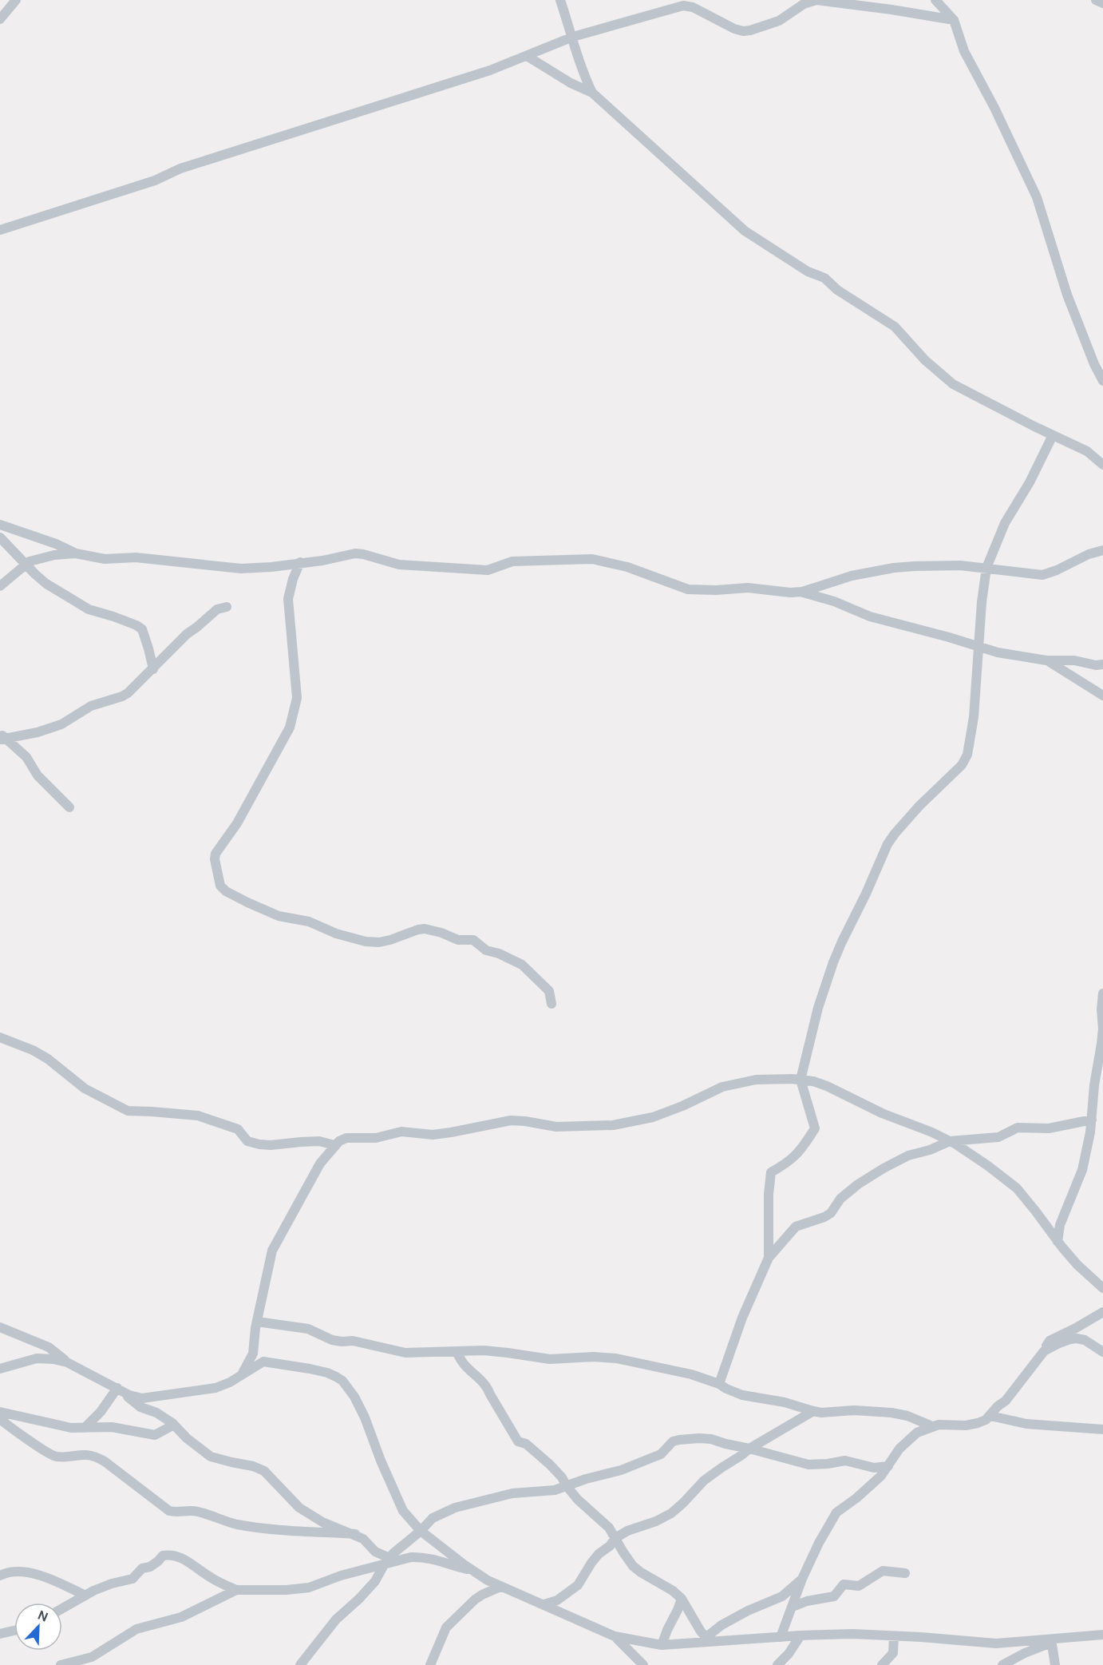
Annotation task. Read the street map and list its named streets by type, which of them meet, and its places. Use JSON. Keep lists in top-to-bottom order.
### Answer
{
  "north": "top right"
}
